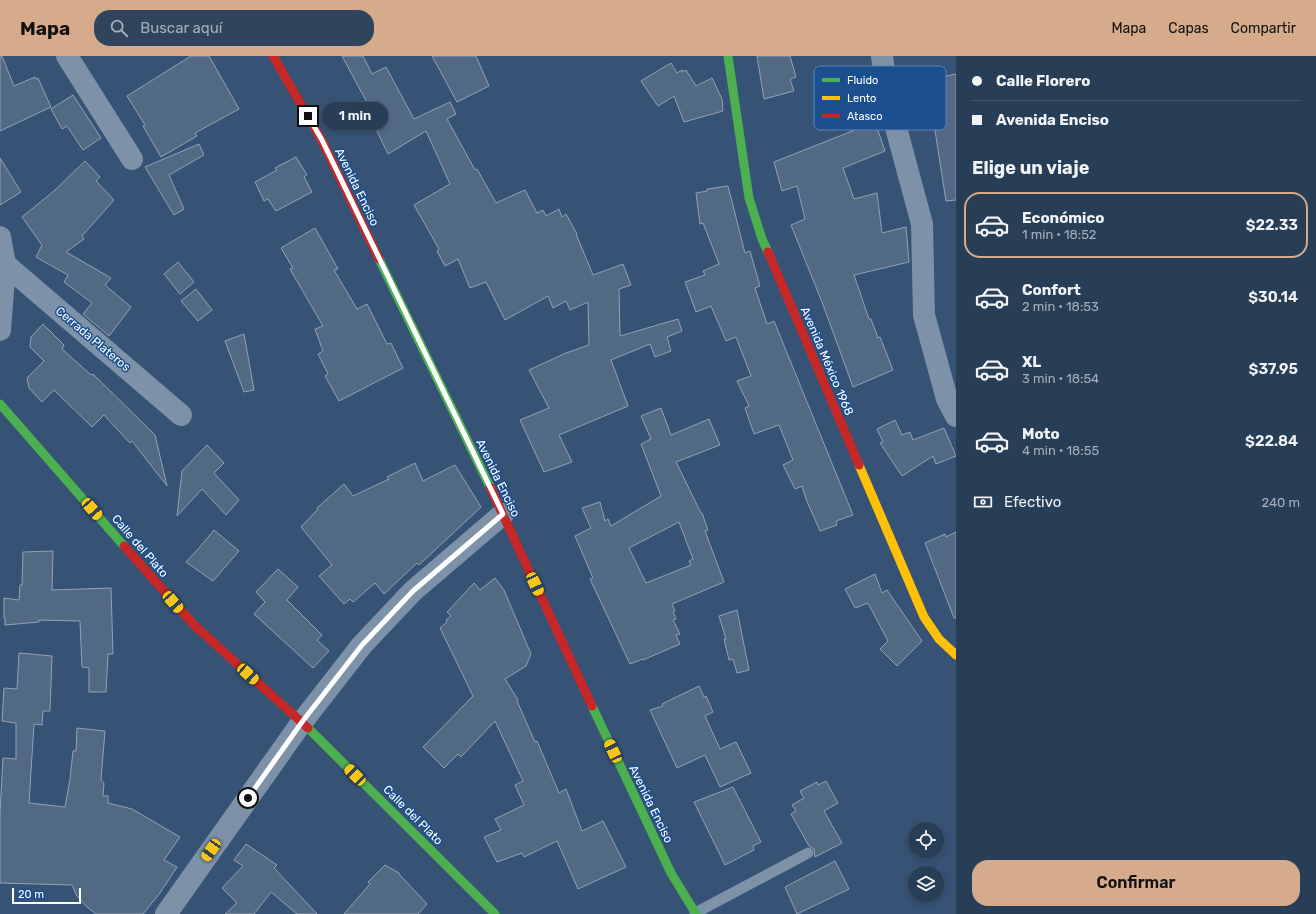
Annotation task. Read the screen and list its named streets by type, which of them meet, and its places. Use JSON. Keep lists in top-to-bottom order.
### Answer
{
  "streets": {
    "street": [
      "Avenida Enciso",
      "Cerrada Plateros",
      "Avenida México 1968",
      "Calle del Plato"
    ]
  },
  "legend": ["Fluido", "Lento", "Atasco"],
  "scale_bar": "20 m",
  "page": {
    "header": "Mapa",
    "search": "Buscar aquí",
    "nav": ["Mapa", "Capas", "Compartir"],
    "banner": ["Calle Florero", "Avenida Enciso"],
    "bubble": "1 min",
    "heading": "Elige un viaje",
    "list": [
      {
        "name": "Económico",
        "note": "1 min · 18:52",
        "value": "$22.33"
      },
      {
        "name": "Confort",
        "note": "2 min · 18:53",
        "value": "$30.14"
      },
      {
        "name": "XL",
        "note": "3 min · 18:54",
        "value": "$37.95"
      },
      {
        "name": "Moto",
        "note": "4 min · 18:55",
        "value": "$22.84"
      }
    ],
    "pay": ["Efectivo", "240 m"],
    "buttons": "Confirmar",
    "scale": "20 m"
  }
}
